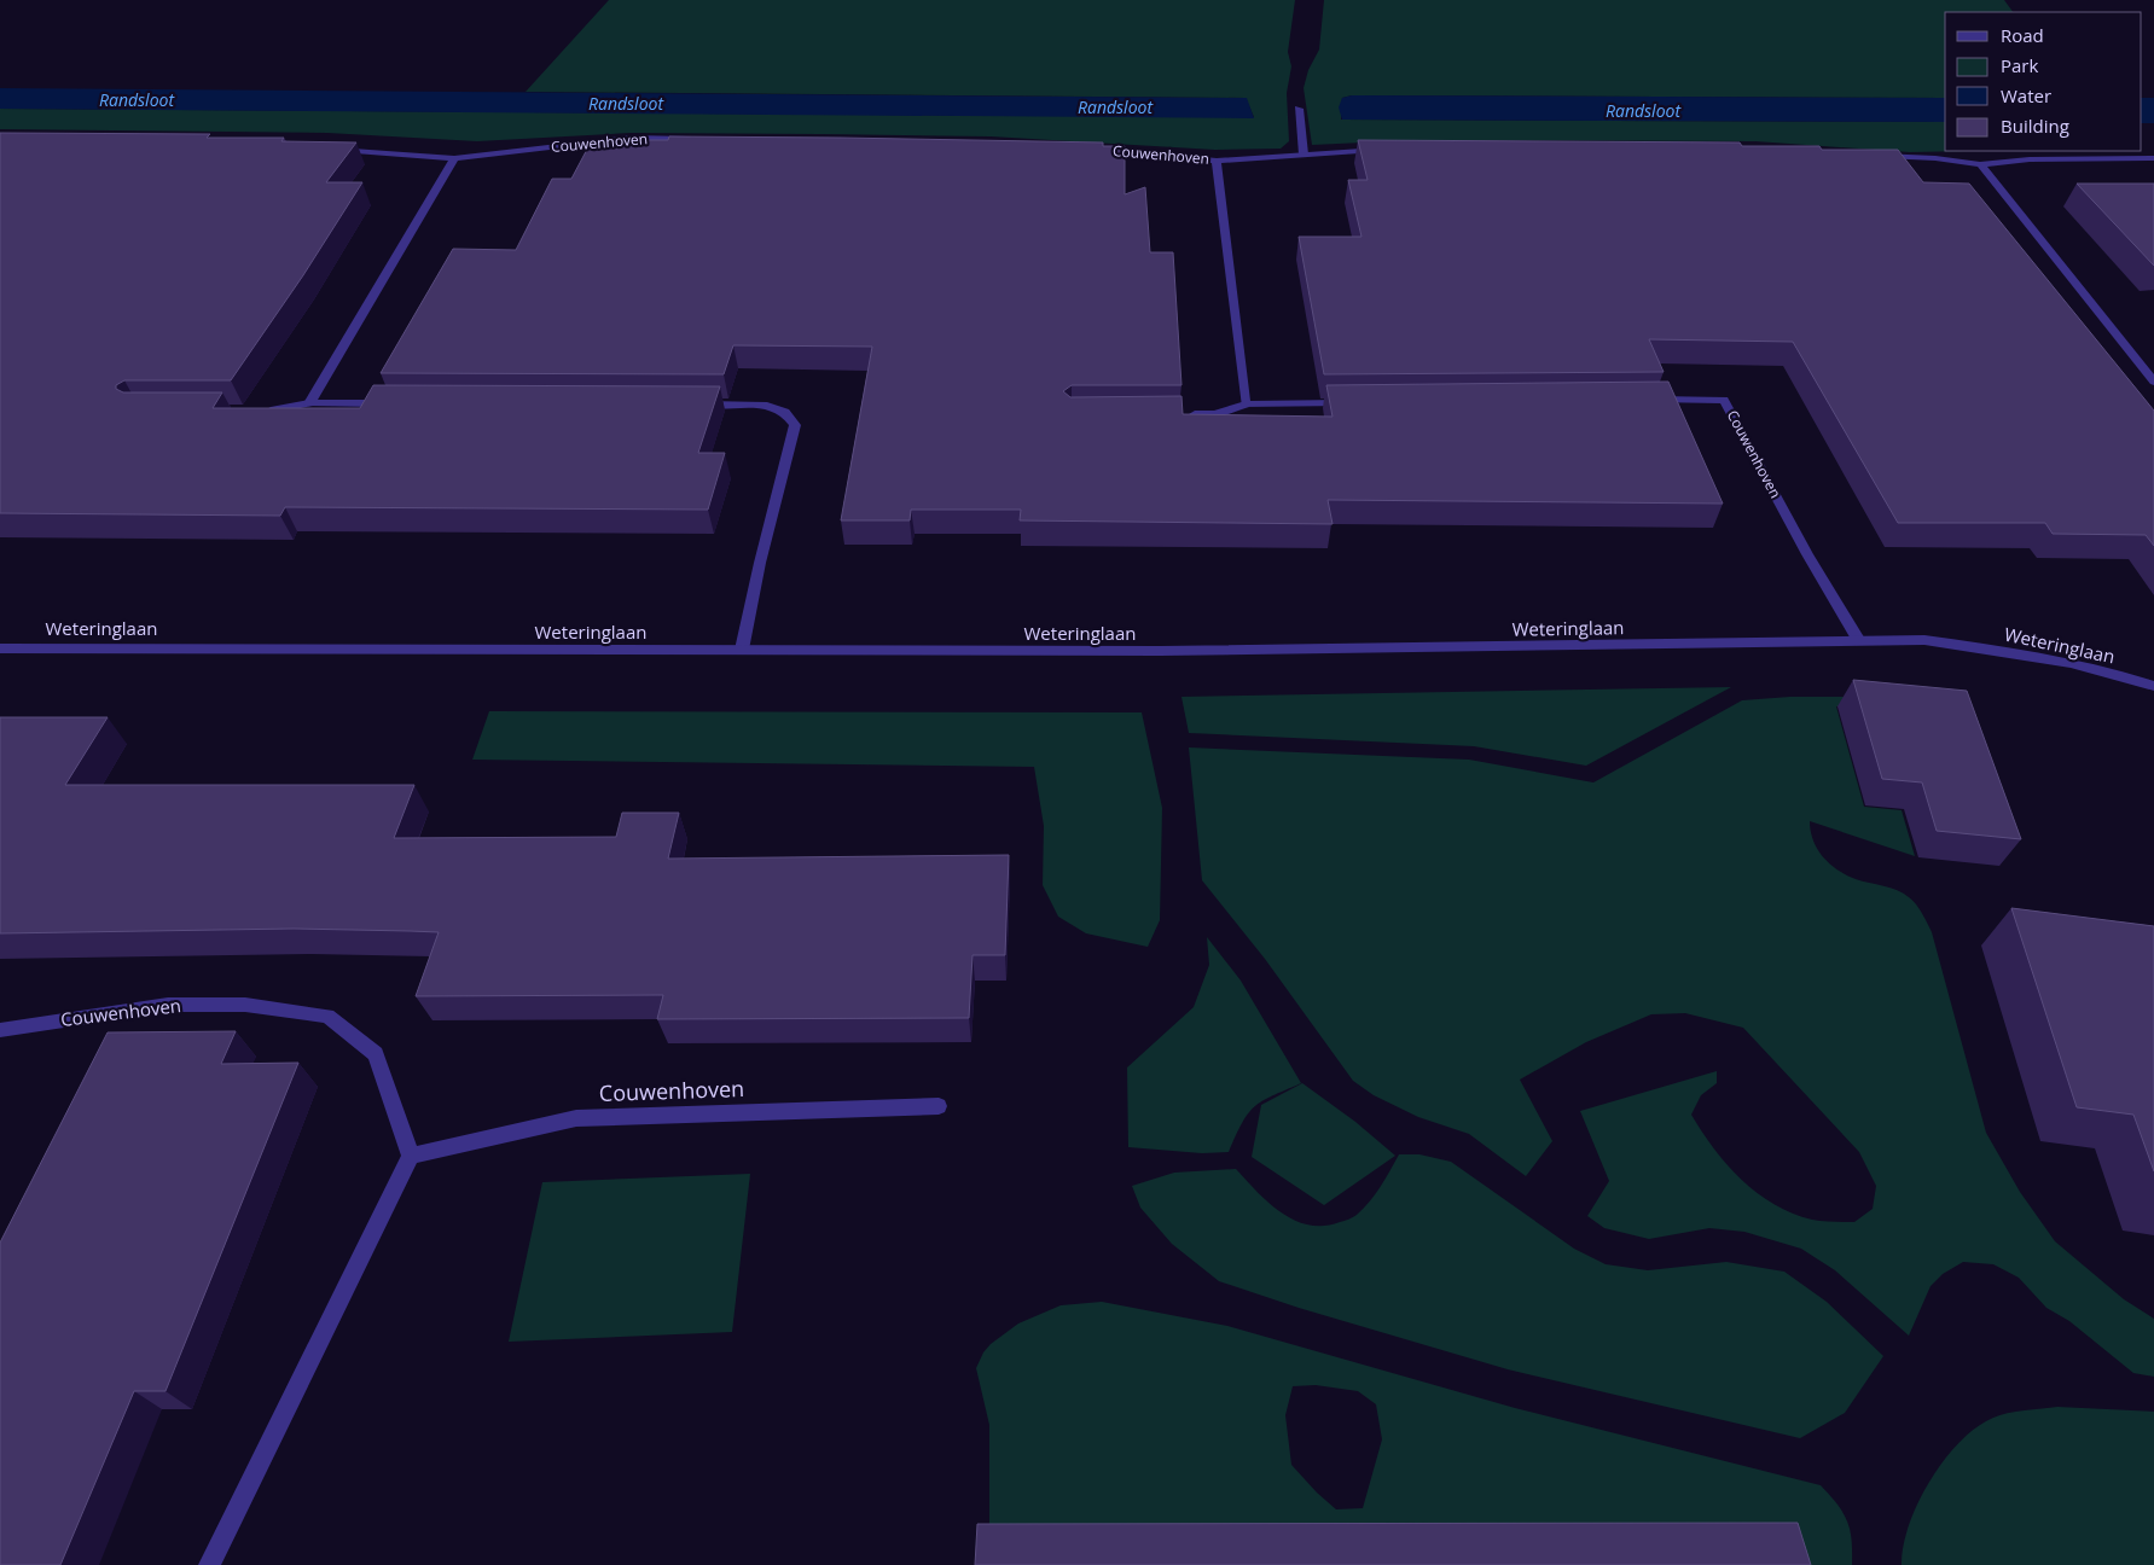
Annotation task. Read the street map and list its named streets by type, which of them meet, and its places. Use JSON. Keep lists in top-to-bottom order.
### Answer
{
  "streets": {
    "street": ["Couwenhoven", "Weteringlaan"]
  },
  "crossings": [
    ["Couwenhoven", "Weteringlaan"]
  ],
  "water": ["Randsloot"],
  "legend": [
    "Road",
    "Park",
    "Water",
    "Building"
  ]
}
